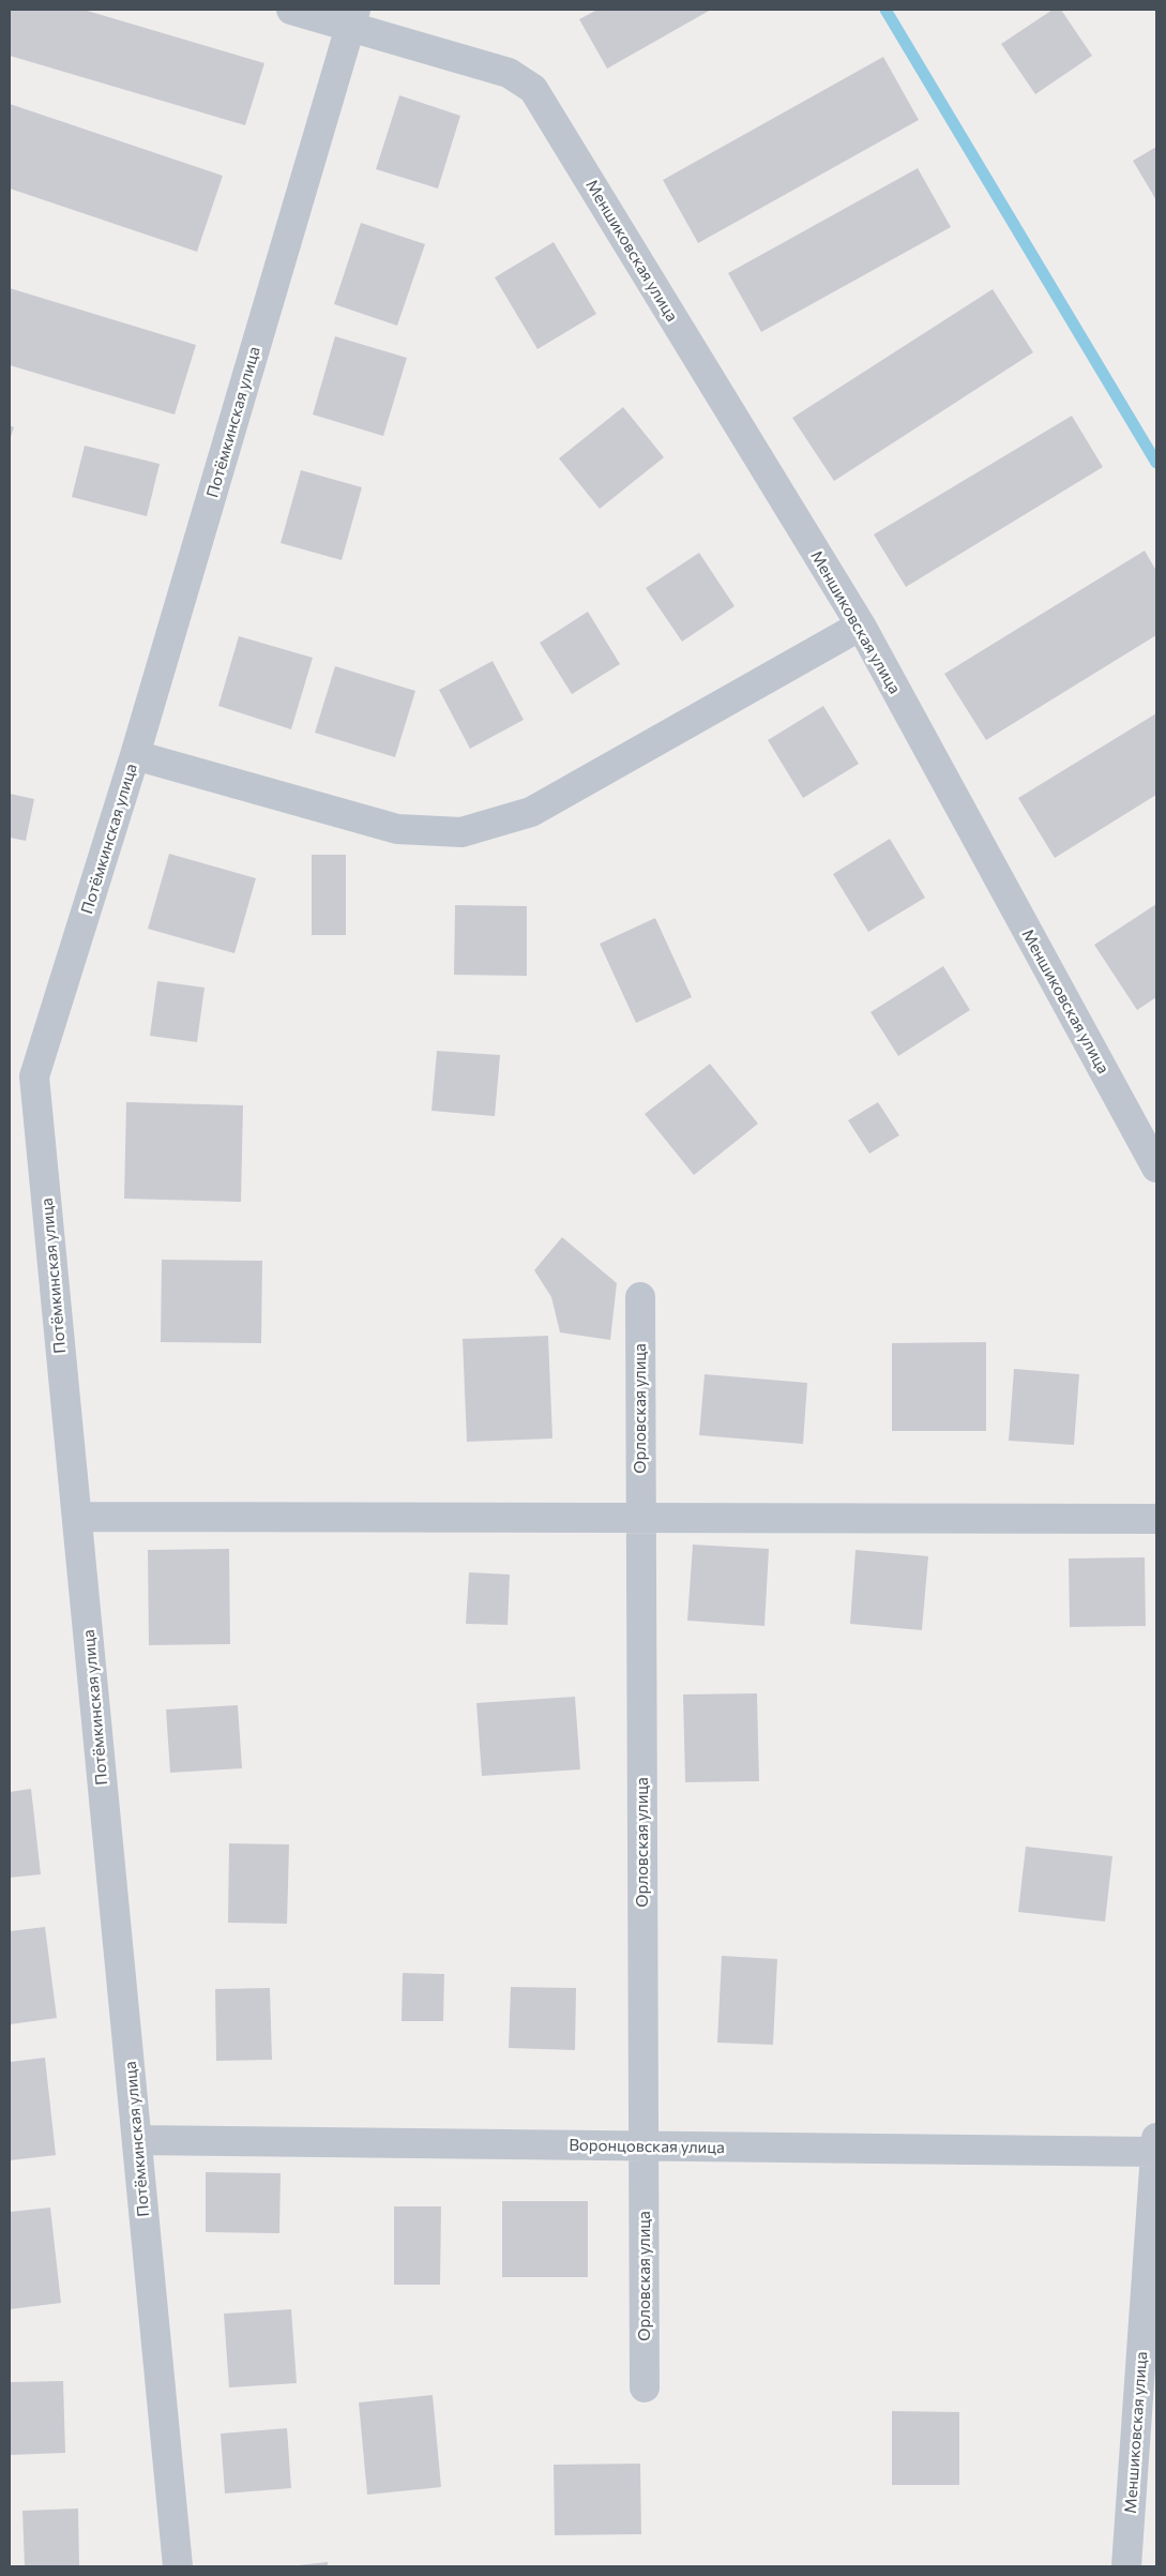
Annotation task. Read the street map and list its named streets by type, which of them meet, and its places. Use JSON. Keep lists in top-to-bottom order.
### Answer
{
  "streets": {
    "street": [
      "Меншиковская улица",
      "Потёмкинская улица",
      "Орловская улица",
      "Воронцовская улица"
    ]
  },
  "crossings": [
    ["Меншиковская улица", "Потёмкинская улица"],
    ["Меншиковская улица", "Воронцовская улица"],
    ["Потёмкинская улица", "Воронцовская улица"],
    ["Орловская улица", "Воронцовская улица"]
  ]
}
